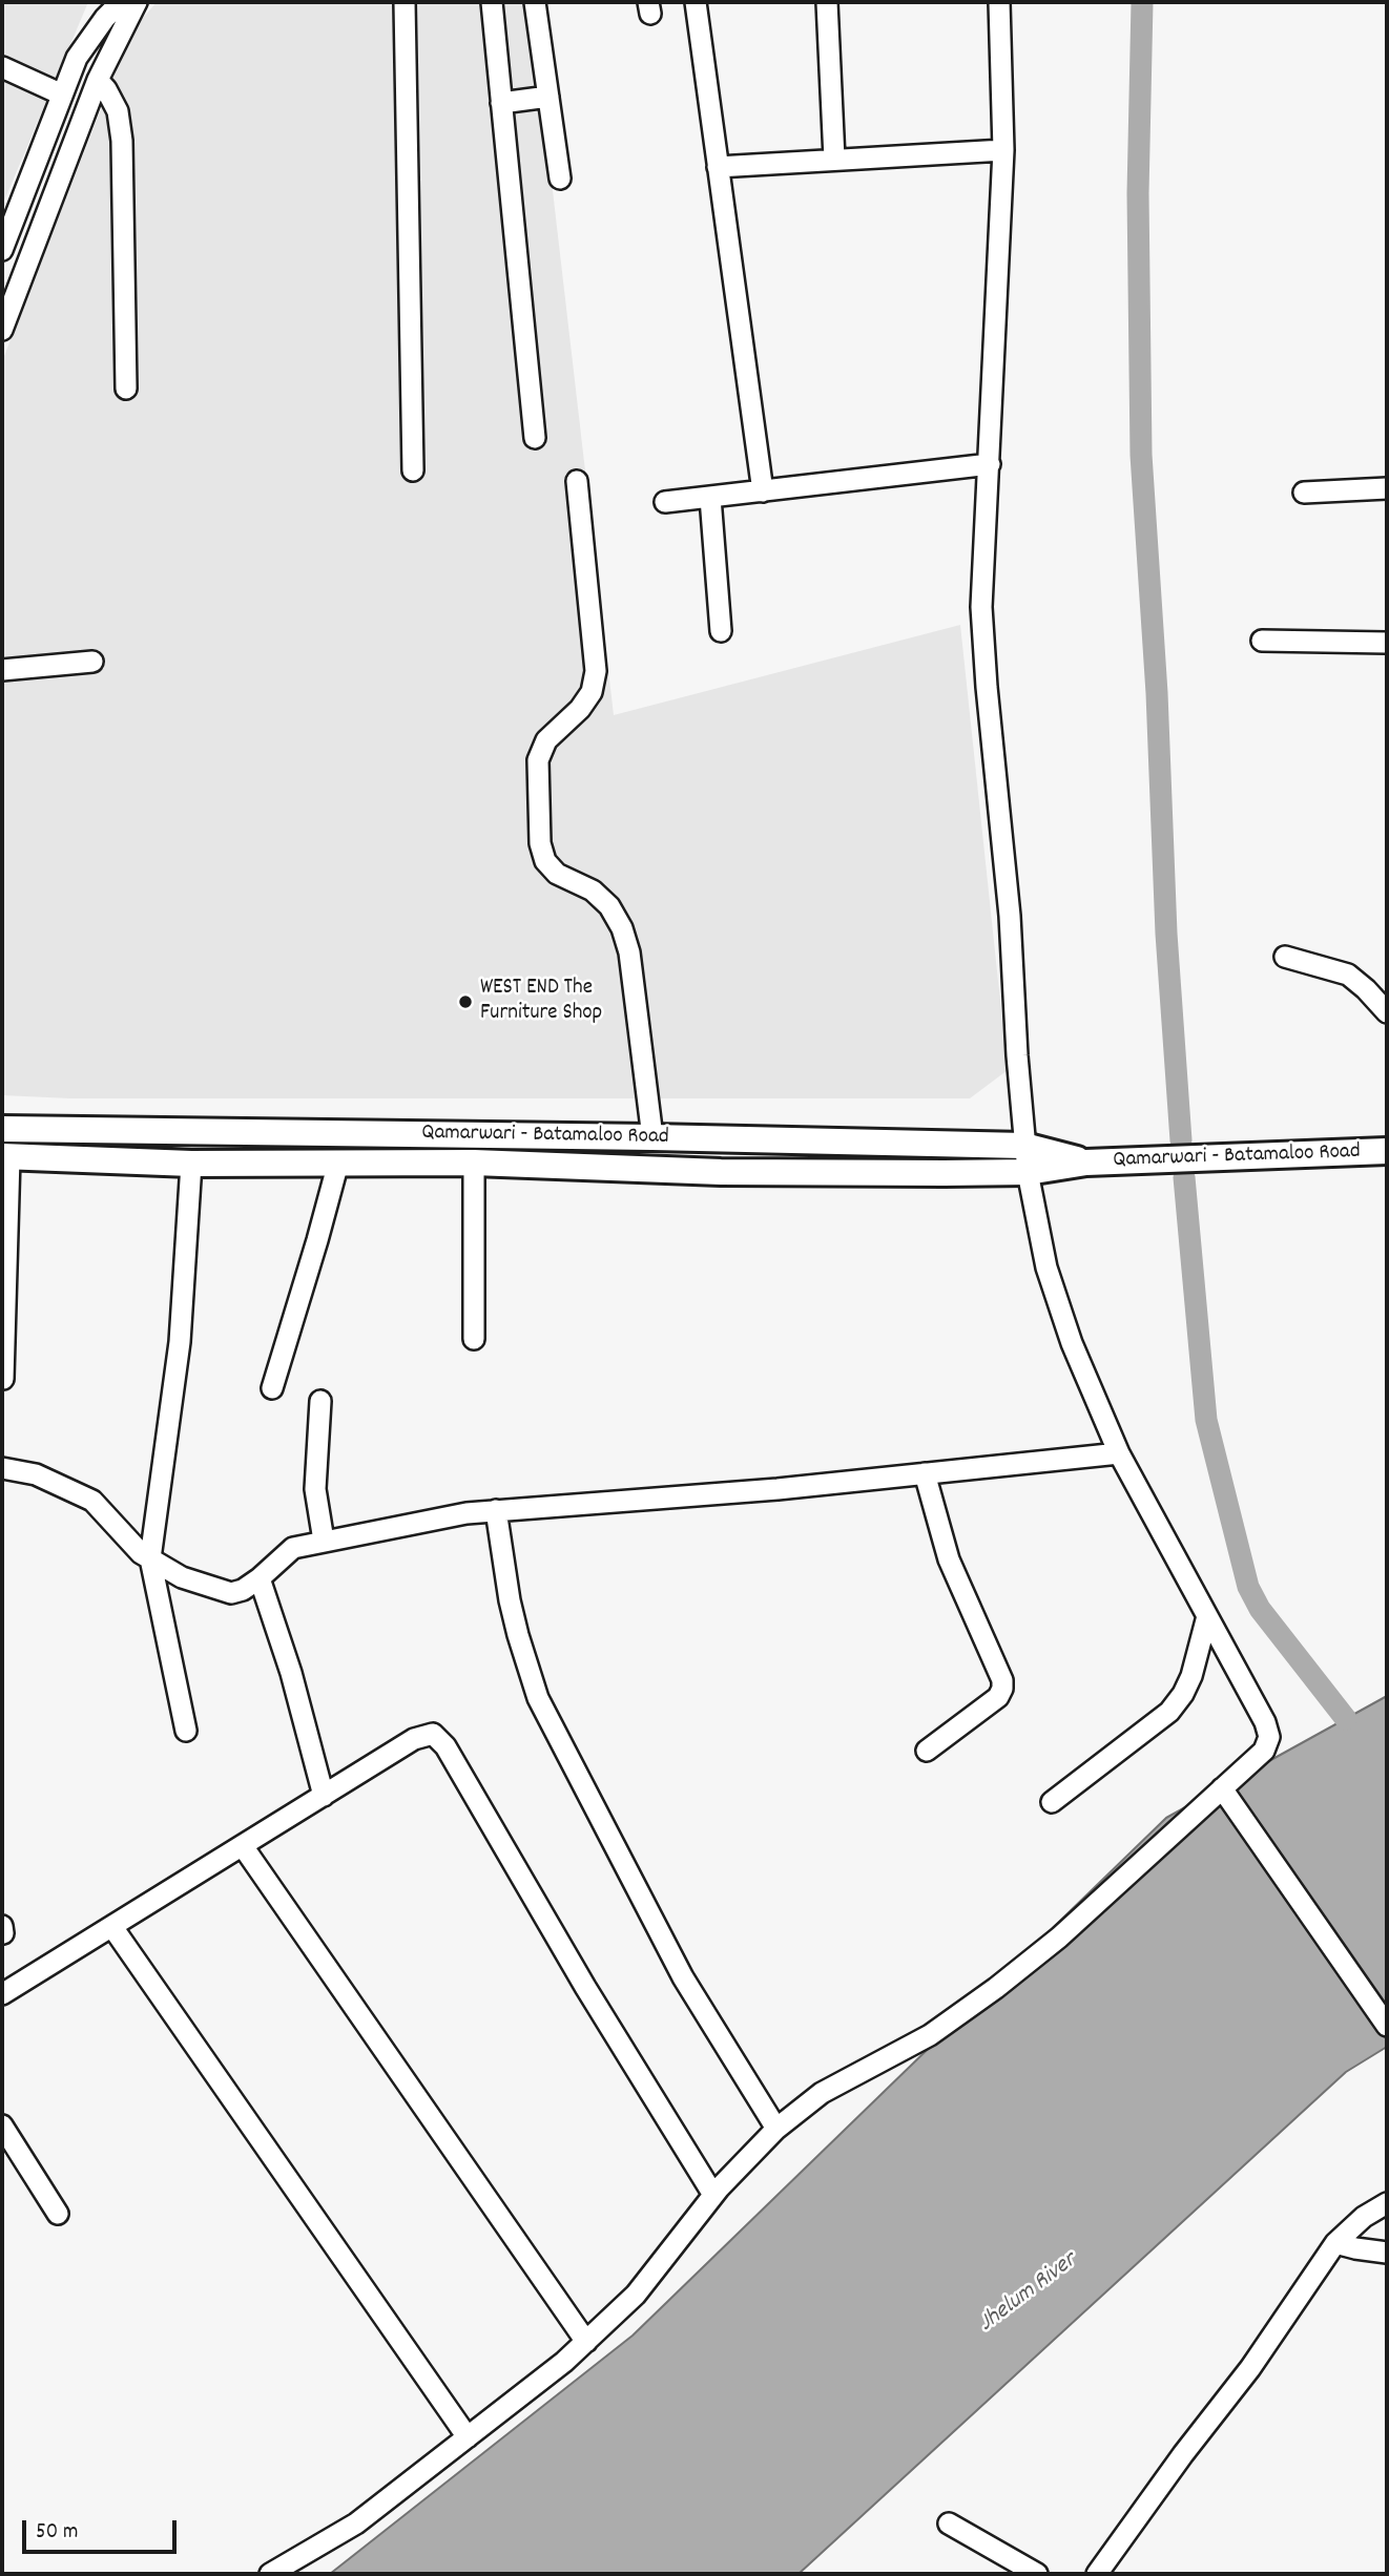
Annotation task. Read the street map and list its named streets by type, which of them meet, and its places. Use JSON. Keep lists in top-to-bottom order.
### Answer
{
  "streets": {
    "main road": ["Qamarwari - Batamaloo Road"]
  },
  "water": ["Jhelum River"],
  "places": ["WEST END The Furniture Shop"],
  "scale_bar": "50 m"
}
